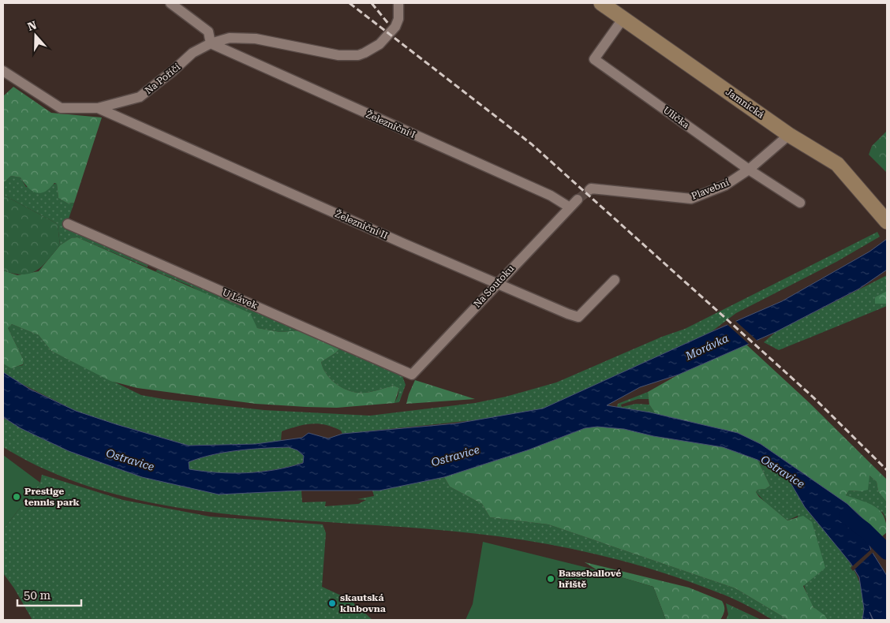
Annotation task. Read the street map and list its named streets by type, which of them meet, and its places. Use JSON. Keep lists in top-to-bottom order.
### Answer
{
  "streets": {
    "main road": ["Jamnická"],
    "street": [
      "Na Poříčí",
      "Ulička",
      "Železniční I",
      "Plavební",
      "Železniční II",
      "Na Soutoku",
      "U Lávek"
    ]
  },
  "crossings": [
    ["Na Poříčí", "Železniční I"],
    ["Na Poříčí", "Železniční II"],
    ["Jamnická", "Ulička"],
    ["Jamnická", "Plavební"],
    ["Ulička", "Plavební"],
    ["Železniční I", "Na Soutoku"],
    ["Železniční II", "Na Soutoku"],
    ["Na Soutoku", "U Lávek"]
  ],
  "water": ["Morávka", "Ostravice"],
  "places": ["Prestige tennis park", "Basseballové hřiště", "skautská klubovna"],
  "scale_bar": "50 m",
  "north": "top"
}
